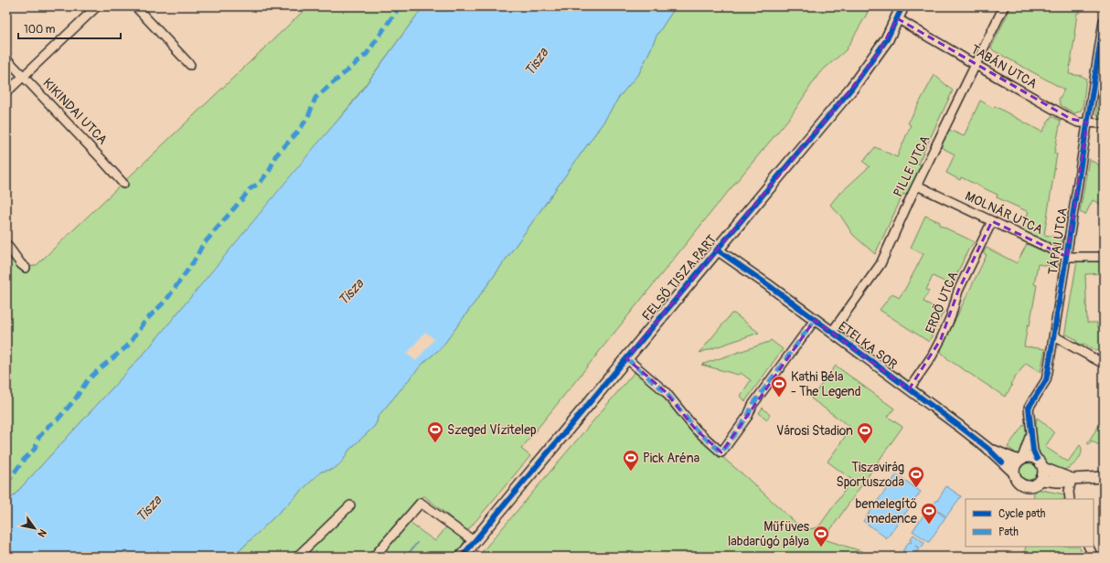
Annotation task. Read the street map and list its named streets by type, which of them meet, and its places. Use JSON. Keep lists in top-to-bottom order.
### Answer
{
  "streets": {
    "main road": ["FELSŐ TISZA PART"],
    "street": [
      "TABÁN UTCA",
      "KIKINDAI UTCA",
      "PILLE UTCA",
      "MOLNÁR UTCA",
      "TÁPAI UTCA",
      "ERDŐ UTCA",
      "ETELKA SOR"
    ]
  },
  "crossings": [
    ["TABÁN UTCA", "PILLE UTCA"],
    ["TABÁN UTCA", "TÁPAI UTCA"],
    ["TABÁN UTCA", "FELSŐ TISZA PART"],
    ["PILLE UTCA", "MOLNÁR UTCA"],
    ["PILLE UTCA", "ETELKA SOR"],
    ["MOLNÁR UTCA", "TÁPAI UTCA"],
    ["MOLNÁR UTCA", "ERDŐ UTCA"],
    ["TÁPAI UTCA", "ETELKA SOR"],
    ["FELSŐ TISZA PART", "ETELKA SOR"],
    ["ERDŐ UTCA", "ETELKA SOR"]
  ],
  "water": ["Tisza"],
  "places": {
    "sports": [
      "Kathi Béla - The Legend",
      "Szeged Vízitelep",
      "Városi Stadion",
      "Pick Aréna",
      "Tiszavirág Sportuszoda",
      "bemelegítő medence",
      "Műfüves labdarúgó pálya"
    ]
  },
  "legend": ["Cycle path", "Path"],
  "scale_bar": "100 m",
  "north": "bottom right"
}
